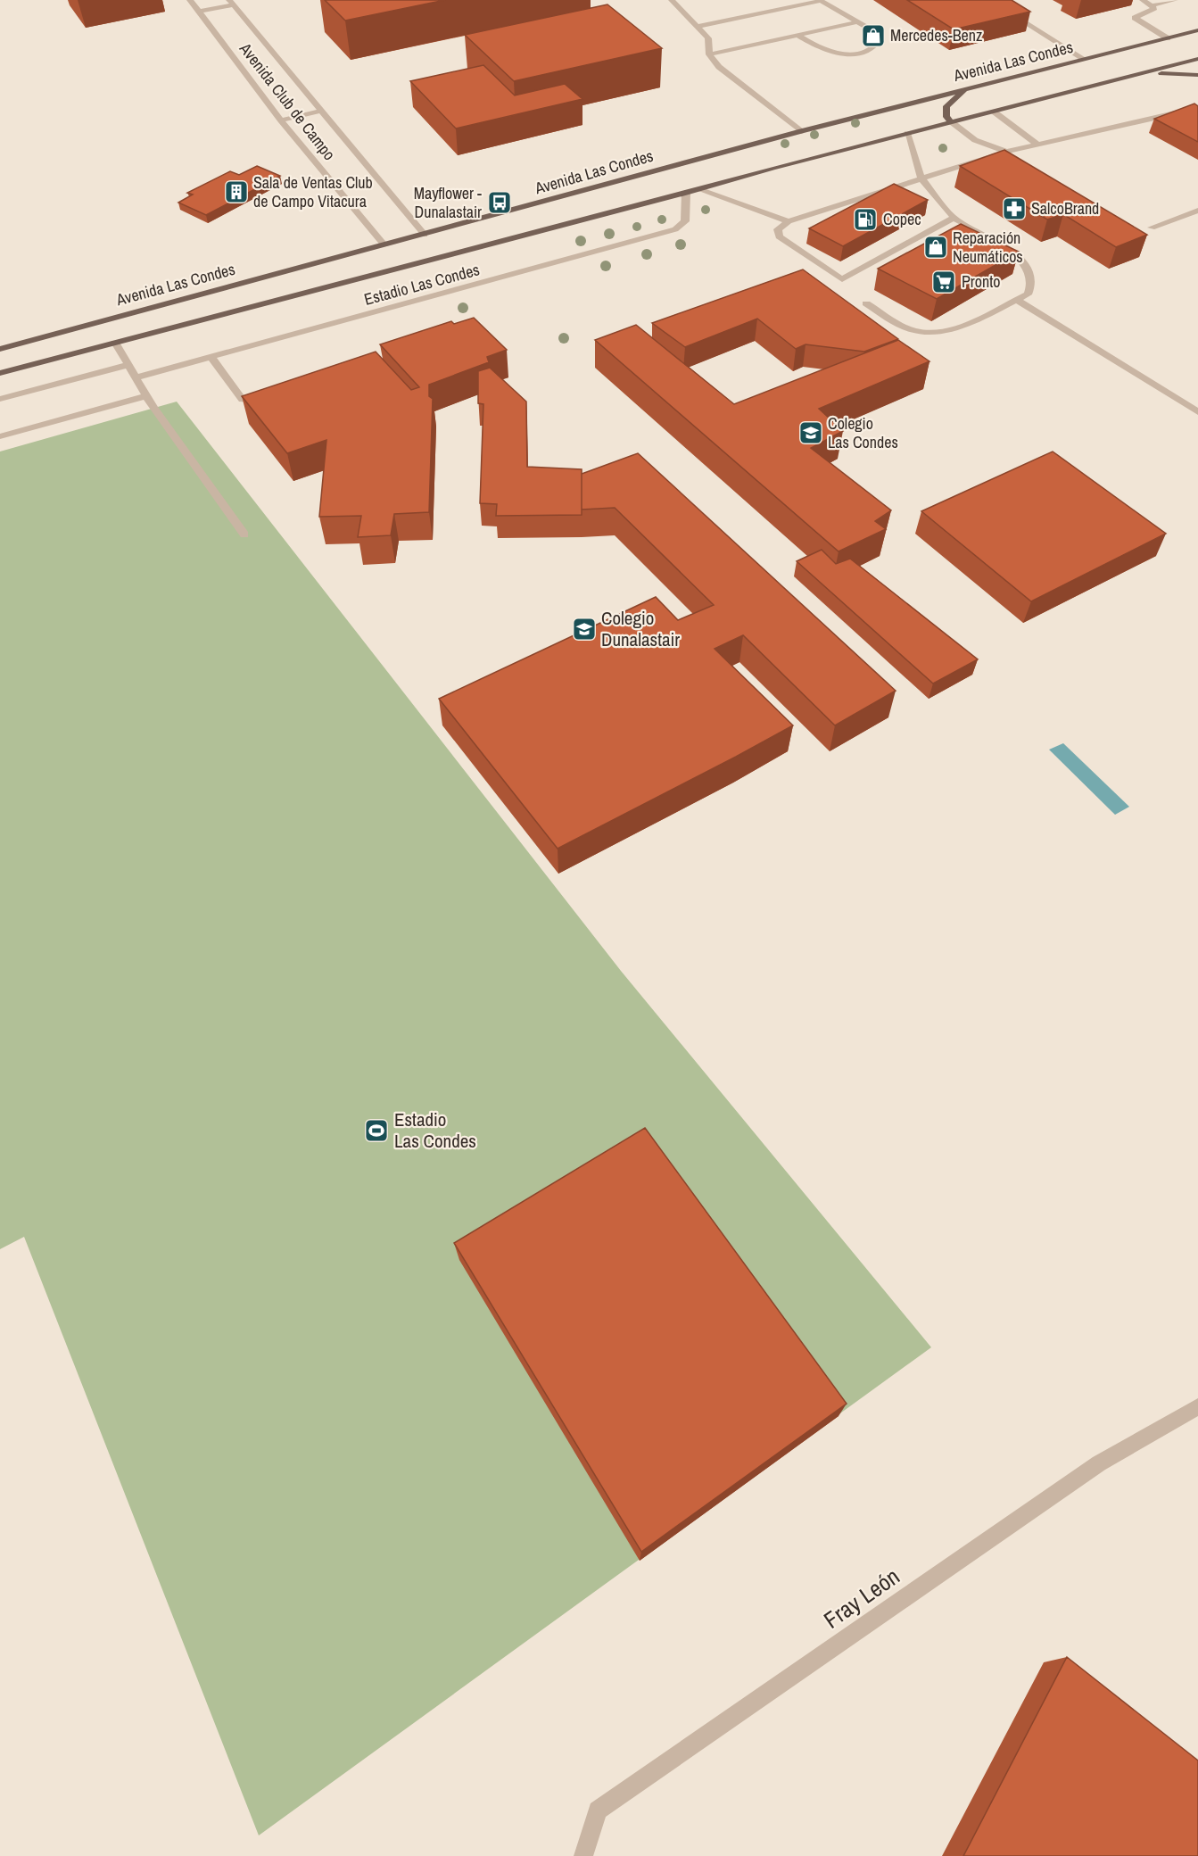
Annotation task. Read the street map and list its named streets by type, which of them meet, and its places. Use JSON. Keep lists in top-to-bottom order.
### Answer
{
  "streets": {
    "main road": ["Avenida Las Condes"],
    "street": ["Avenida Club de Campo", "Estadio Las Condes", "Fray León"]
  },
  "crossings": [
    ["Avenida Las Condes", "Avenida Club de Campo"]
  ],
  "places": {
    "shop": ["Mercedes-Benz", "Reparación Neumáticos"],
    "building": ["Sala de Ventas Club de Campo Vitacura"],
    "bus stop": ["Mayflower - Dunalastair"],
    "pharmacy": ["SalcoBrand"],
    "fuel station": ["Copec"],
    "supermarket": ["Pronto"],
    "school or university": ["Colegio Las Condes", "Colegio Dunalastair"],
    "sports": ["Estadio Las Condes"]
  }
}
